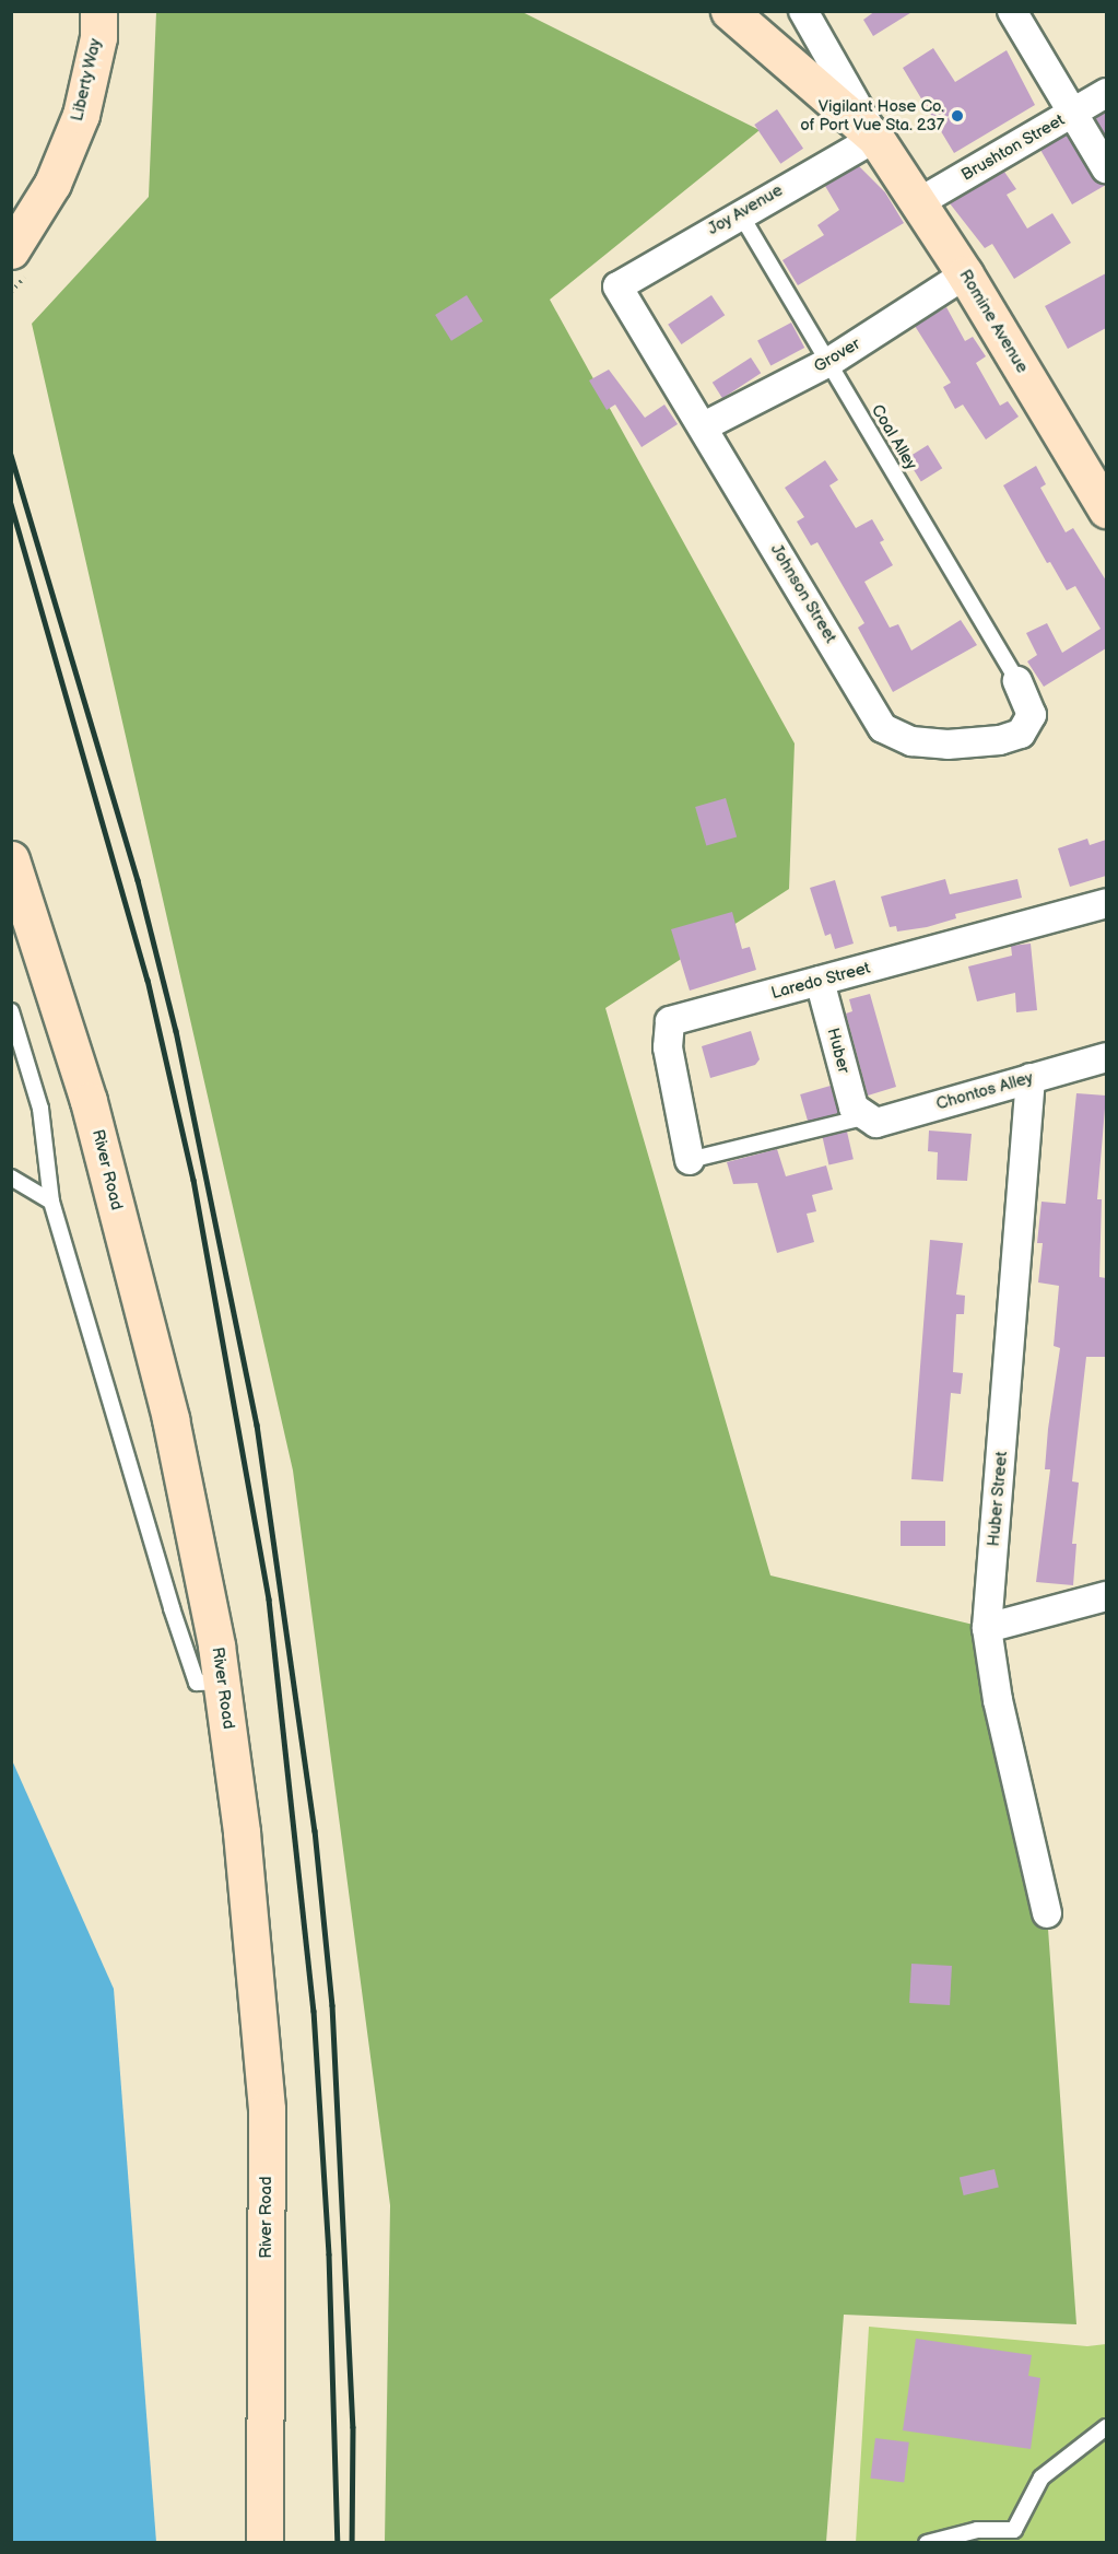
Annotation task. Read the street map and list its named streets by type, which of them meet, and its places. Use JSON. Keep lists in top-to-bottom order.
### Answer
{
  "streets": {
    "street": [
      "Liberty Way",
      "Brushton Street",
      "Joy Avenue",
      "Romine Avenue",
      "Grover",
      "Johnson Street",
      "Laredo Street",
      "Huber",
      "Chontos Alley",
      "River Road",
      "Huber Street"
    ],
    "lane": ["Coal Alley"]
  },
  "crossings": [
    ["Brushton Street", "Romine Avenue"],
    ["Joy Avenue", "Romine Avenue"],
    ["Joy Avenue", "Coal Alley"],
    ["Joy Avenue", "Johnson Street"],
    ["Romine Avenue", "Grover"],
    ["Grover", "Coal Alley"],
    ["Grover", "Johnson Street"],
    ["Coal Alley", "Johnson Street"],
    ["Laredo Street", "Huber"],
    ["Huber", "Chontos Alley"],
    ["Chontos Alley", "Huber Street"]
  ],
  "places": ["Vigilant Hose Co. of Port Vue Sta. 237"]
}
